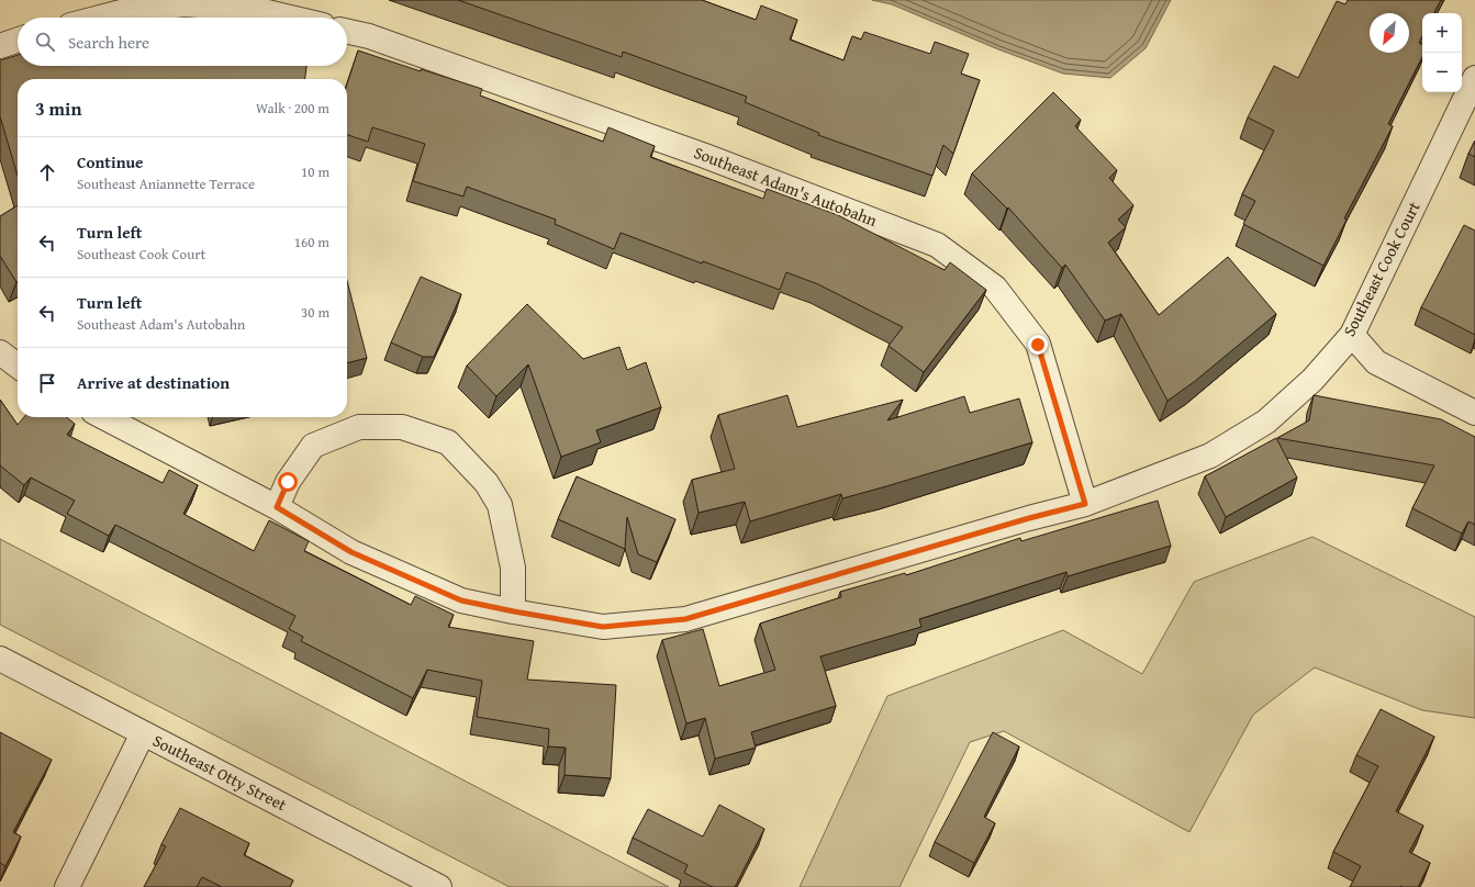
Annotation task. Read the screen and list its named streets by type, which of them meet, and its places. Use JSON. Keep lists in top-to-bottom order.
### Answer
{
  "streets": {
    "street": ["Southeast Adam's Autobahn", "Southeast Cook Court", "Southeast Otty Street"]
  },
  "crossings": [
    ["Southeast Adam's Autobahn", "Southeast Cook Court"]
  ],
  "north": "bottom left",
  "page": {
    "map_buttons": ["+", "−"],
    "search": "Search here",
    "heading": ["3 min", "Walk · 200 m"],
    "list": [
      ["Continue", "Southeast Aniannette Terrace", "10 m"],
      ["Turn left", "Southeast Cook Court", "160 m"],
      ["Turn left", "Southeast Adam's Autobahn", "30 m"],
      "Arrive at destination"
    ]
  }
}
